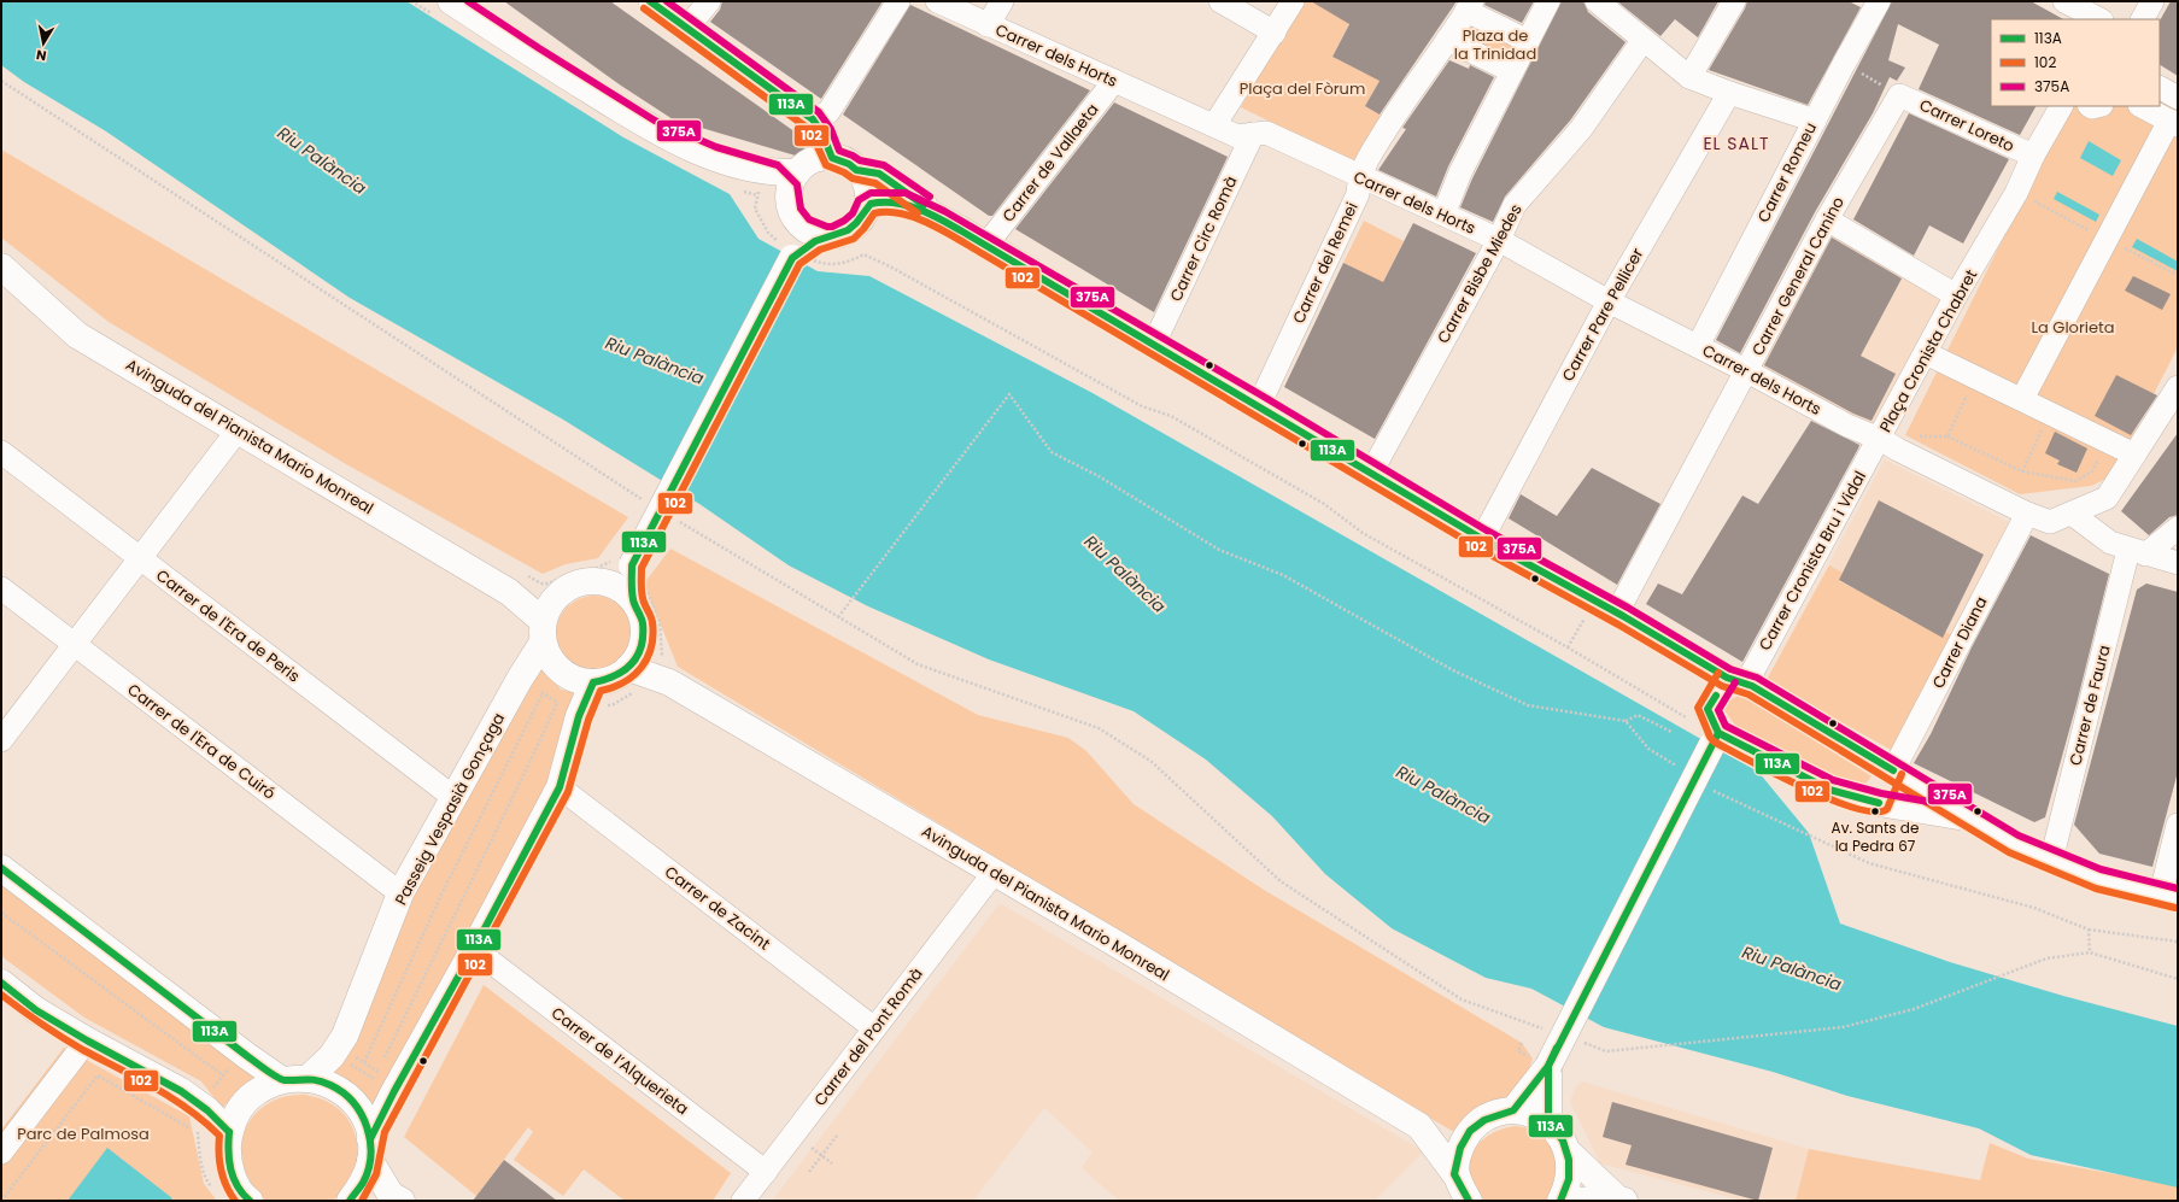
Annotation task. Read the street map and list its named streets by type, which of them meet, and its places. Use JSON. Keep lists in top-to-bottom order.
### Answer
{
  "streets": {
    "street": [
      "Carrer dels Horts",
      "Carrer Loreto",
      "Carrer de Vallaeta",
      "Carrer Romeu",
      "Carrer Circ Romà",
      "Carrer del Remei",
      "Carrer Bisbe Miedes",
      "Carrer General Canino",
      "Carrer Pare Pellicer",
      "Plaça Cronista Chabret",
      "Avinguda del Pianista Mario Monreal",
      "Carrer Cronista Bru i Vidal",
      "Carrer de l'Era de Peris",
      "Carrer Diana",
      "Carrer de Faura",
      "Carrer de l'Era de Cuiró",
      "Passeig Vespasià Gonçaga",
      "Carrer de Zacint",
      "Carrer del Pont Romà",
      "Carrer de l’Alquerieta"
    ]
  },
  "crossings": [
    ["Carrer dels Horts", "Carrer de Vallaeta"],
    ["Carrer dels Horts", "Carrer Romeu"],
    ["Carrer dels Horts", "Carrer Circ Romà"],
    ["Carrer dels Horts", "Carrer del Remei"],
    ["Carrer dels Horts", "Carrer Bisbe Miedes"],
    ["Carrer dels Horts", "Carrer General Canino"],
    ["Carrer dels Horts", "Carrer Pare Pellicer"],
    ["Carrer dels Horts", "Plaça Cronista Chabret"],
    ["Carrer dels Horts", "Carrer Cronista Bru i Vidal"],
    ["Carrer Loreto", "Carrer General Canino"],
    ["Carrer Loreto", "Plaça Cronista Chabret"],
    ["Plaça Cronista Chabret", "Carrer Cronista Bru i Vidal"],
    ["Plaça Cronista Chabret", "Carrer Diana"],
    ["Avinguda del Pianista Mario Monreal", "Passeig Vespasià Gonçaga"],
    ["Avinguda del Pianista Mario Monreal", "Carrer del Pont Romà"],
    ["Carrer de l'Era de Peris", "Passeig Vespasià Gonçaga"],
    ["Carrer de l'Era de Cuiró", "Passeig Vespasià Gonçaga"],
    ["Carrer de Zacint", "Carrer del Pont Romà"],
    ["Carrer del Pont Romà", "Carrer de l’Alquerieta"]
  ],
  "districts": ["EL SALT"],
  "water": ["Riu Palància"],
  "parks": [
    "Plaza de la Trinidad",
    "Plaça del Fòrum",
    "La Glorieta",
    "Parc de Palmosa"
  ],
  "places": ["Av. Sants de la Pedra 67"],
  "lines": ["transit line 113A", "transit line 375A", "transit line 102"],
  "legend": ["113A", "102", "375A"],
  "north": "bottom"
}
